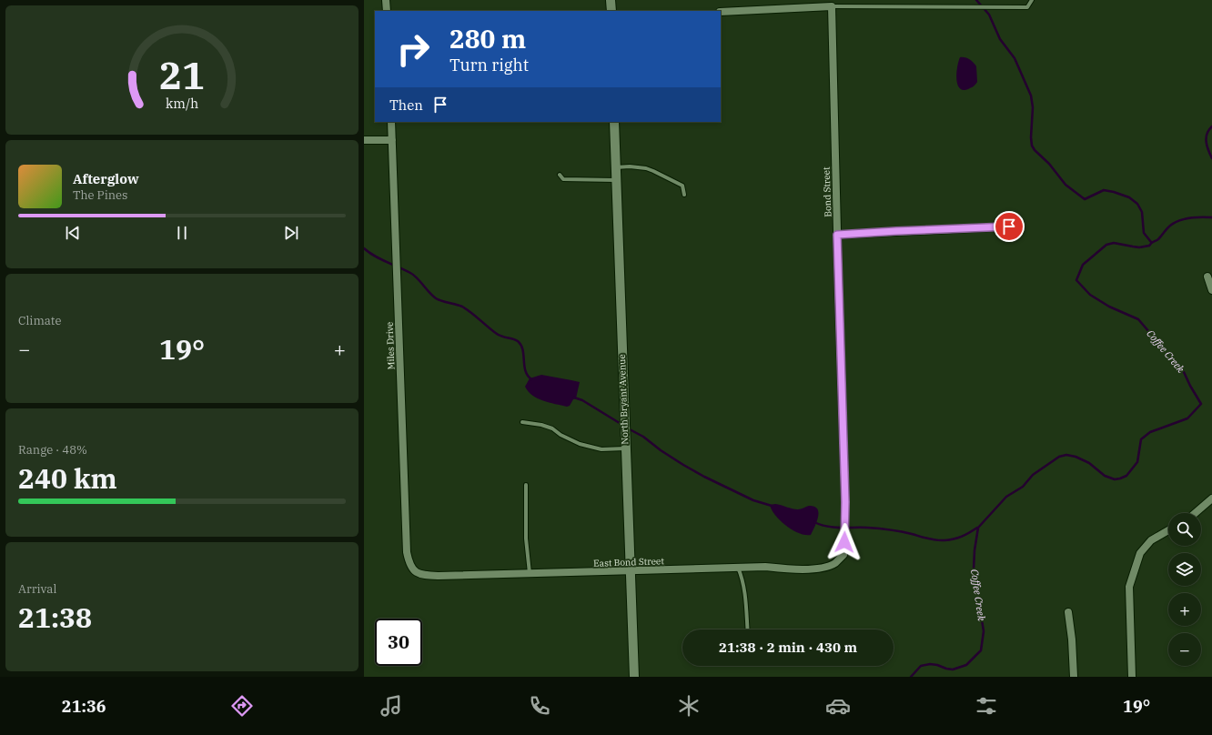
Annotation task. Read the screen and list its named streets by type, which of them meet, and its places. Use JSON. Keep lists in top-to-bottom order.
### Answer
{
  "streets": {
    "street": [
      "Bond Street",
      "Miles Drive",
      "North Bryant Avenue",
      "East Bond Street"
    ]
  },
  "crossings": [
    ["Bond Street", "East Bond Street"],
    ["Miles Drive", "East Bond Street"],
    ["North Bryant Avenue", "East Bond Street"]
  ],
  "water": ["Coffee Creek"],
  "page": {
    "turn": ["280 m", "Turn right"],
    "then": "Then",
    "song": ["Afterglow", "The Pines"],
    "tile": [
      "Climate",
      ["Range · 48%", "240 km"],
      ["Arrival", "21:38"]
    ],
    "heat": ["−", "19°", "+"],
    "map_buttons": ["+", "−"],
    "limit": "30",
    "trip": "21:38 · 2 min · 430 m",
    "tabs": ["21:36", "19°"],
    "gauge": ["21", "km/h"]
  }
}
